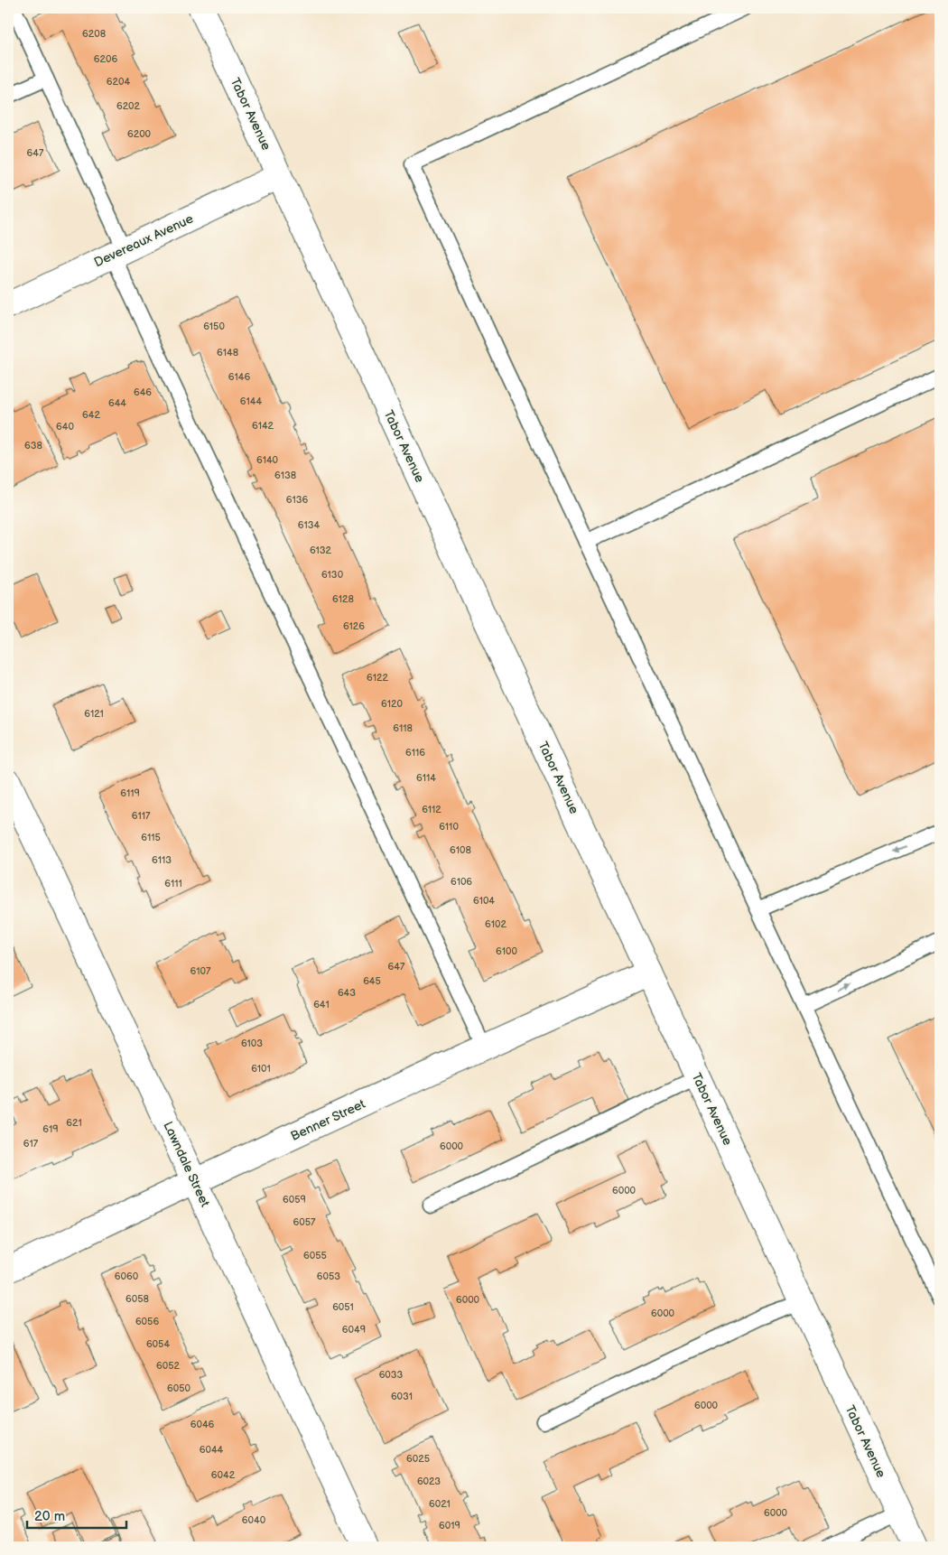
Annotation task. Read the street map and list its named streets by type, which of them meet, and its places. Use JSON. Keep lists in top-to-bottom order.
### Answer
{
  "streets": {
    "street": [
      "Tabor Avenue",
      "Devereaux Avenue",
      "Benner Street",
      "Lawndale Street"
    ]
  },
  "crossings": [
    ["Tabor Avenue", "Devereaux Avenue"],
    ["Tabor Avenue", "Benner Street"],
    ["Benner Street", "Lawndale Street"]
  ],
  "house_numbers": [
    "6208",
    "6206",
    "6204",
    "6202",
    "6200",
    "647",
    "6150",
    "6148",
    "6146",
    "646",
    "6144",
    "644",
    "642",
    "6142",
    "640",
    "638",
    "6140",
    "6138",
    "6136",
    "6134",
    "6132",
    "6130",
    "6128",
    "6126",
    "6122",
    "6120",
    "6121",
    "6118",
    "6116",
    "6114",
    "6119",
    "6112",
    "6117",
    "6110",
    "6115",
    "6108",
    "6113",
    "6106",
    "6111",
    "6104",
    "6102",
    "6100",
    "647",
    "6107",
    "645",
    "643",
    "641",
    "6103",
    "6101",
    "621",
    "619",
    "617",
    "6000",
    "6000",
    "6059",
    "6057",
    "6055",
    "6060",
    "6053",
    "6058",
    "6000",
    "6051",
    "6000",
    "6056",
    "6049",
    "6054",
    "6052",
    "6033",
    "6050",
    "6031",
    "6000",
    "6046",
    "6044",
    "6025",
    "6042",
    "6023",
    "6021",
    "6000",
    "6040",
    "6019"
  ],
  "scale_bar": "20 m"
}
